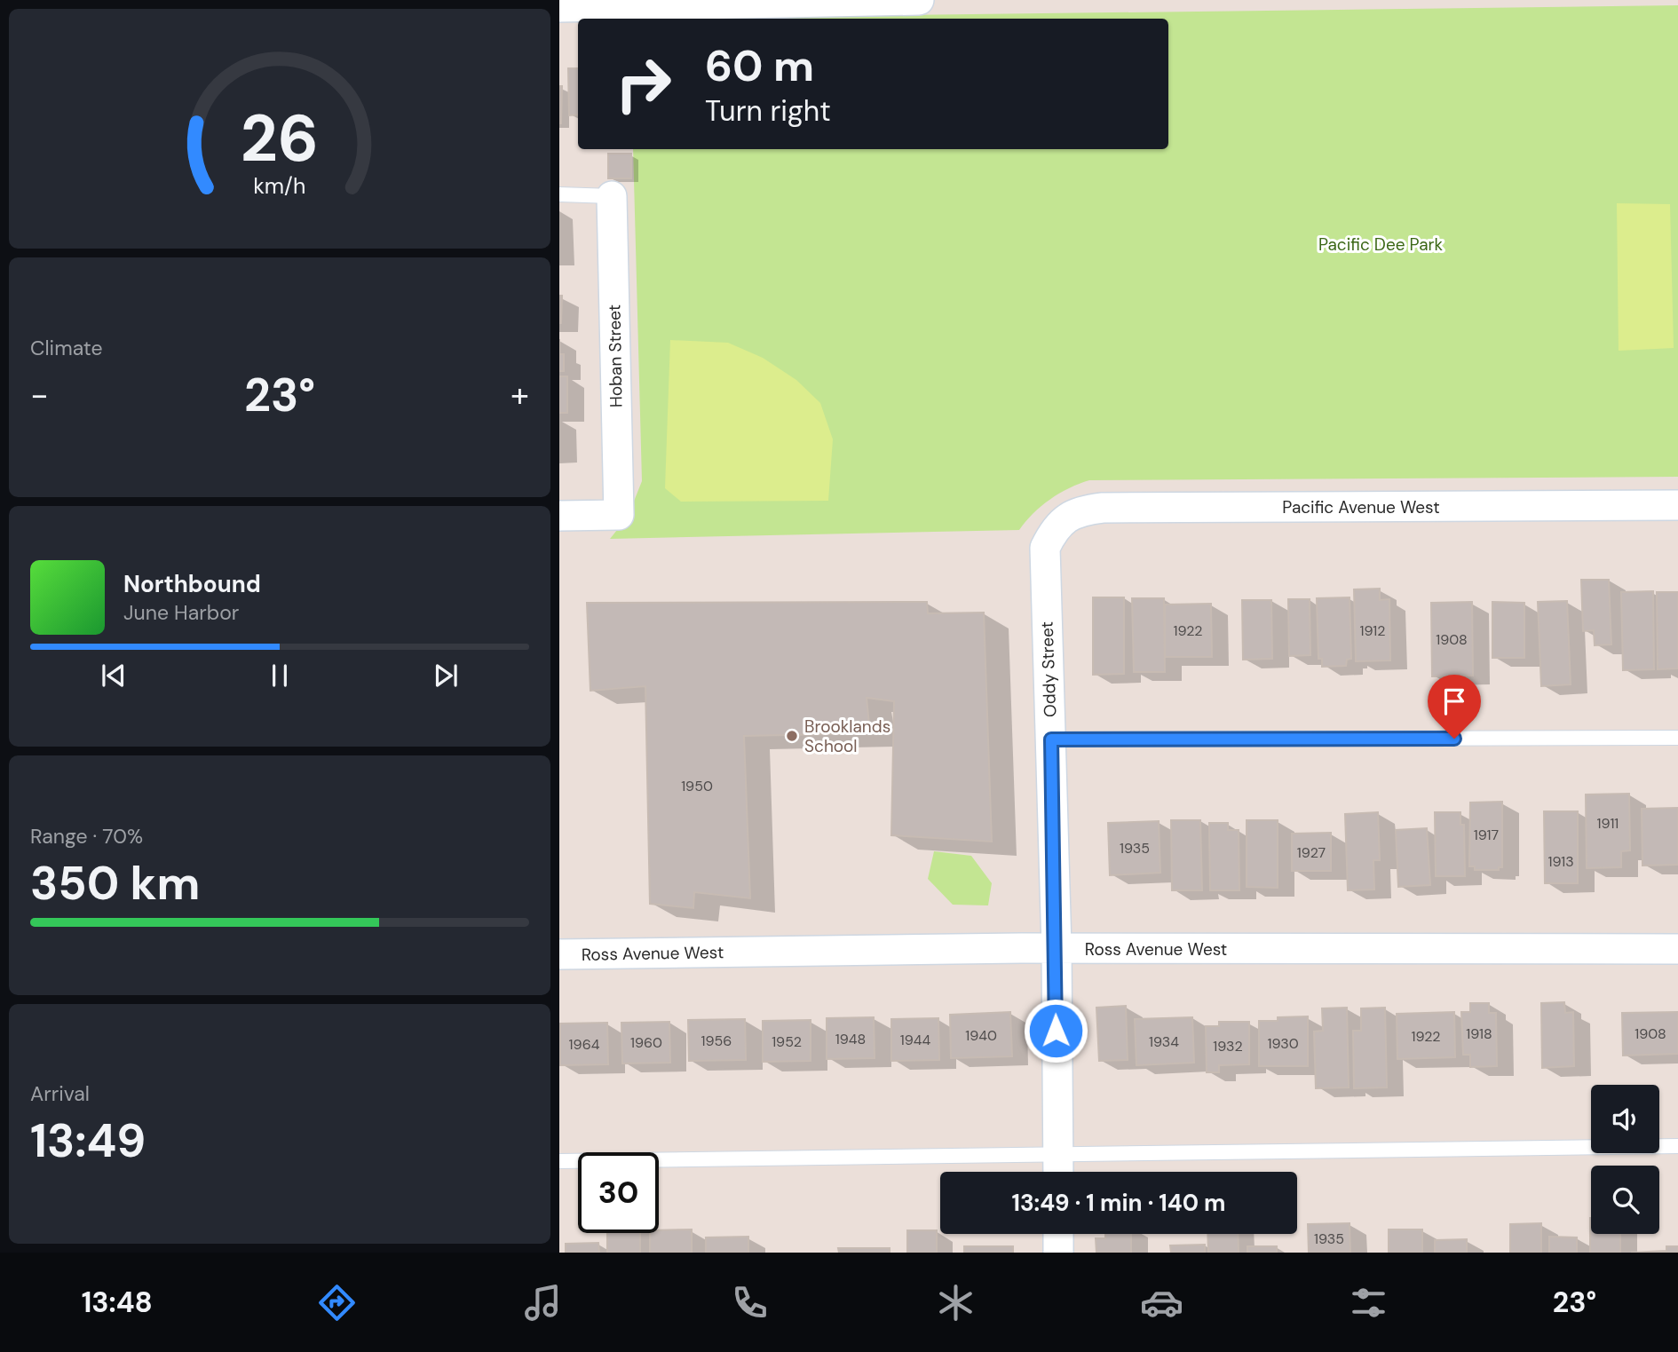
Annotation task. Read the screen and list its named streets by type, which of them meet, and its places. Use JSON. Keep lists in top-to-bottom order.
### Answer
{
  "streets": {
    "street": [
      "Hoban Street",
      "Pacific Avenue West",
      "Oddy Street",
      "Ross Avenue West"
    ]
  },
  "crossings": [
    ["Pacific Avenue West", "Oddy Street"],
    ["Oddy Street", "Ross Avenue West"]
  ],
  "parks": ["Pacific Dee Park"],
  "places": ["Brooklands School"],
  "house_numbers": [
    "1922",
    "1912",
    "1908",
    "1950",
    "1911",
    "1917",
    "1935",
    "1927",
    "1913",
    "1918",
    "1908",
    "1940",
    "1922",
    "1948",
    "1944",
    "1956",
    "1952",
    "1934",
    "1960",
    "1930",
    "1964",
    "1932",
    "1935"
  ],
  "page": {
    "turn": ["60 m", "Turn right"],
    "tile": [
      "Climate",
      ["Range · 70%", "350 km"],
      ["Arrival", "13:49"]
    ],
    "heat": ["−", "23°", "+"],
    "song": ["Northbound", "June Harbor"],
    "limit": "30",
    "trip": "13:49 · 1 min · 140 m",
    "tabs": ["13:48", "23°"],
    "gauge": ["26", "km/h"]
  }
}
